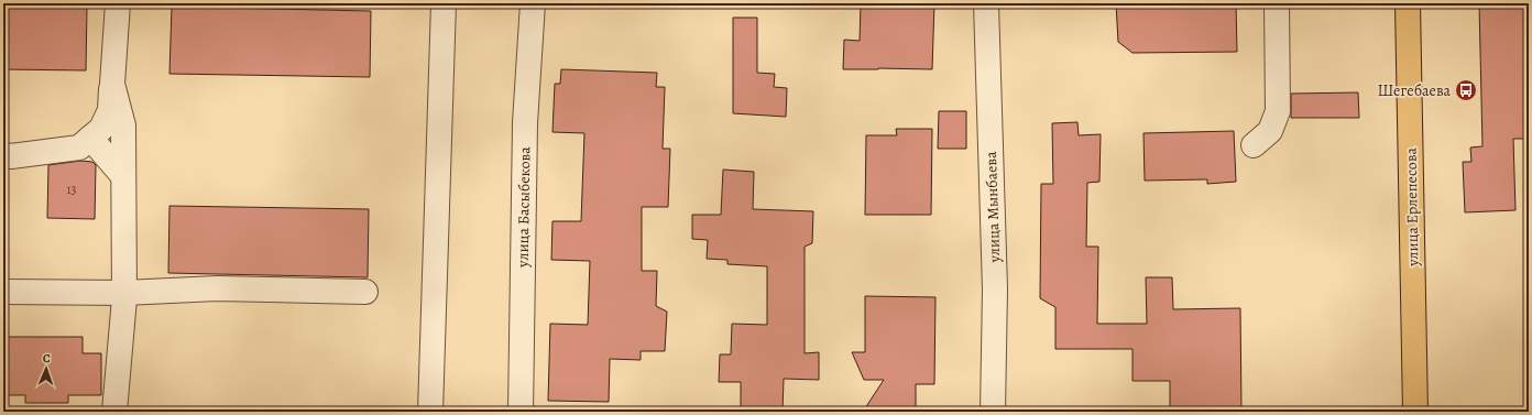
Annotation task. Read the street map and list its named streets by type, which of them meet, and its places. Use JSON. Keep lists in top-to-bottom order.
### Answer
{
  "streets": {
    "main road": ["улица Ерлепесова"],
    "street": ["улица Басыбекова", "улица Мынбаева"]
  },
  "places": {
    "bus stop": ["Шегебаева"]
  },
  "house_numbers": ["13"],
  "north": "top"
}
